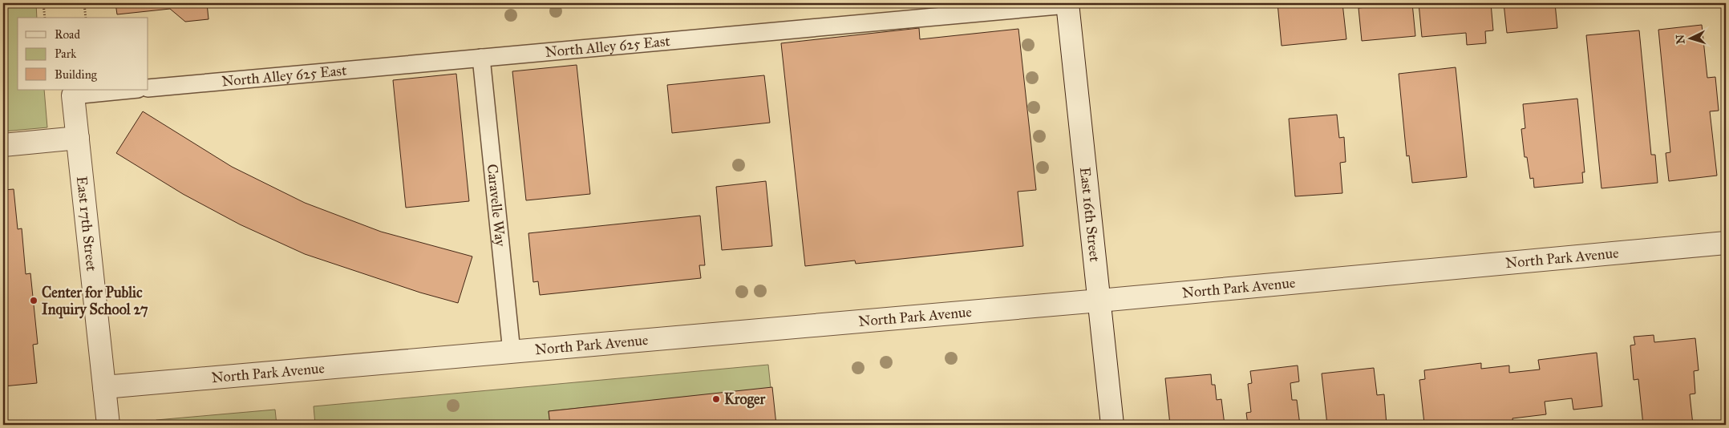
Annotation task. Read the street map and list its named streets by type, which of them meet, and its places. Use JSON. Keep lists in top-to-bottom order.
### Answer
{
  "streets": {
    "street": ["East 16th Street", "East 17th Street", "North Park Avenue"],
    "lane": ["North Alley 625 East", "Caravelle Way"]
  },
  "crossings": [
    ["North Alley 625 East", "Caravelle Way"],
    ["North Alley 625 East", "East 16th Street"],
    ["Caravelle Way", "North Park Avenue"],
    ["East 16th Street", "North Park Avenue"],
    ["East 17th Street", "North Park Avenue"]
  ],
  "places": ["Center for Public Inquiry School 27", "Kroger"],
  "legend": ["Road", "Park", "Building"],
  "north": "left"
}
